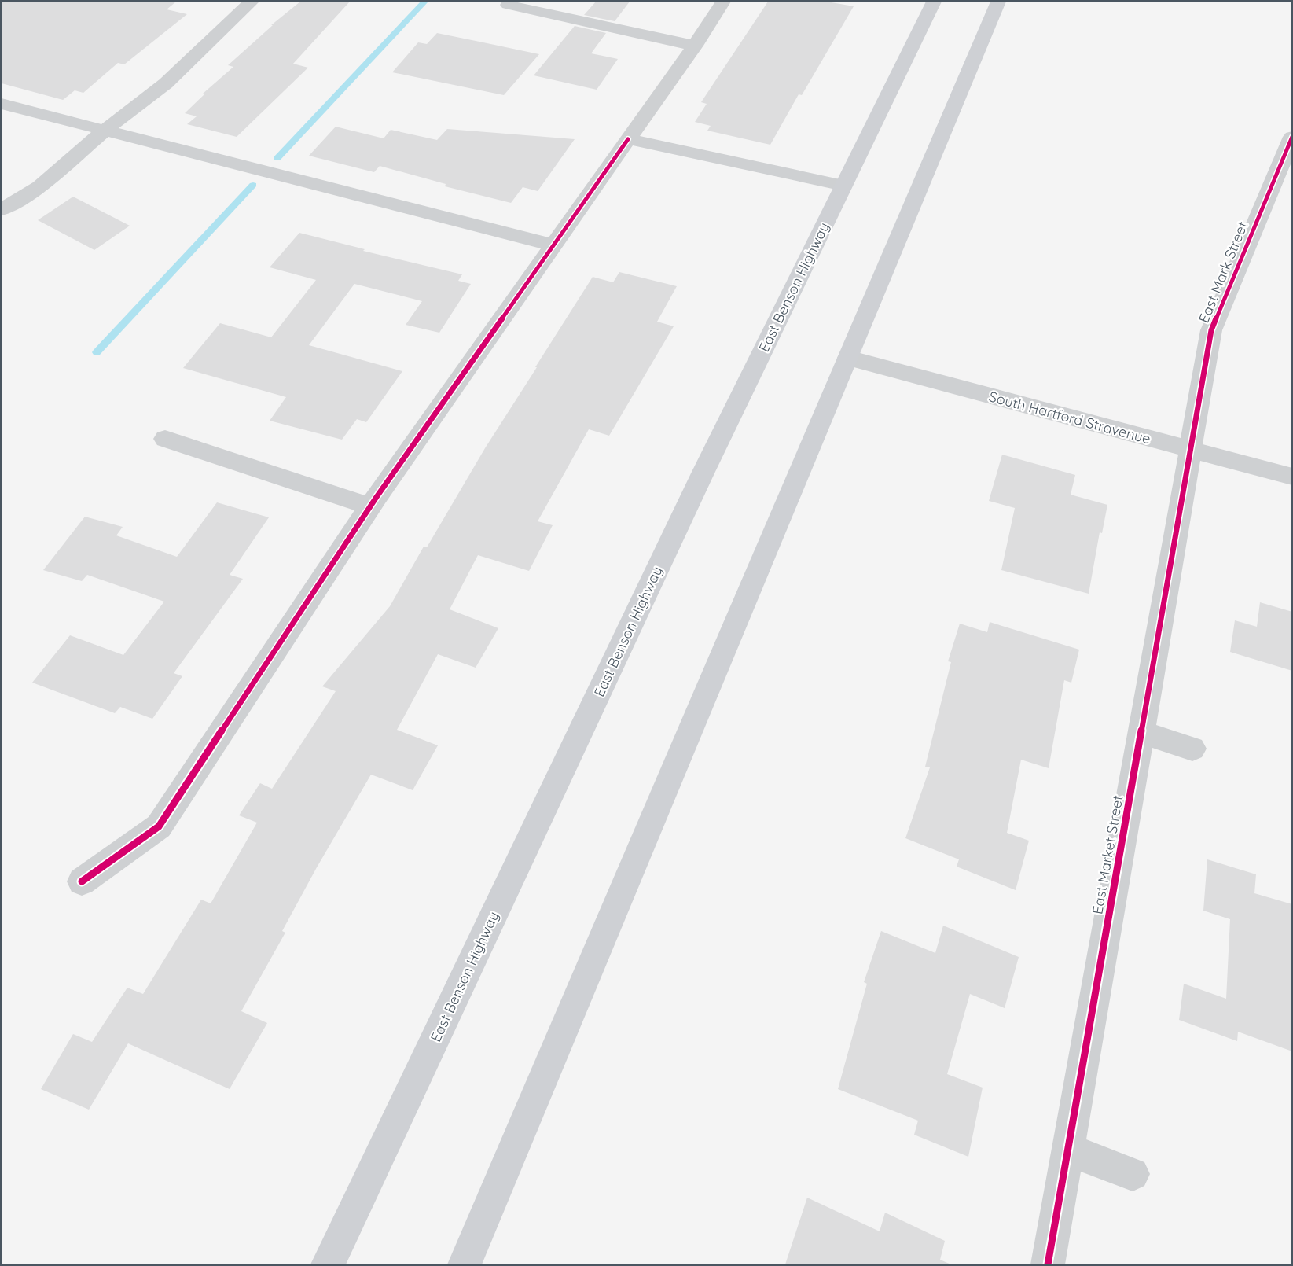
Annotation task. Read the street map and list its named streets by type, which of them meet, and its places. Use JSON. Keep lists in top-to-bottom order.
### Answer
{
  "streets": {
    "main road": ["East Benson Highway"],
    "street": ["East Mark Street", "South Hartford Stravenue", "East Market Street"]
  },
  "crossings": [
    ["East Mark Street", "South Hartford Stravenue"],
    ["East Mark Street", "East Market Street"],
    ["South Hartford Stravenue", "East Market Street"]
  ]
}
